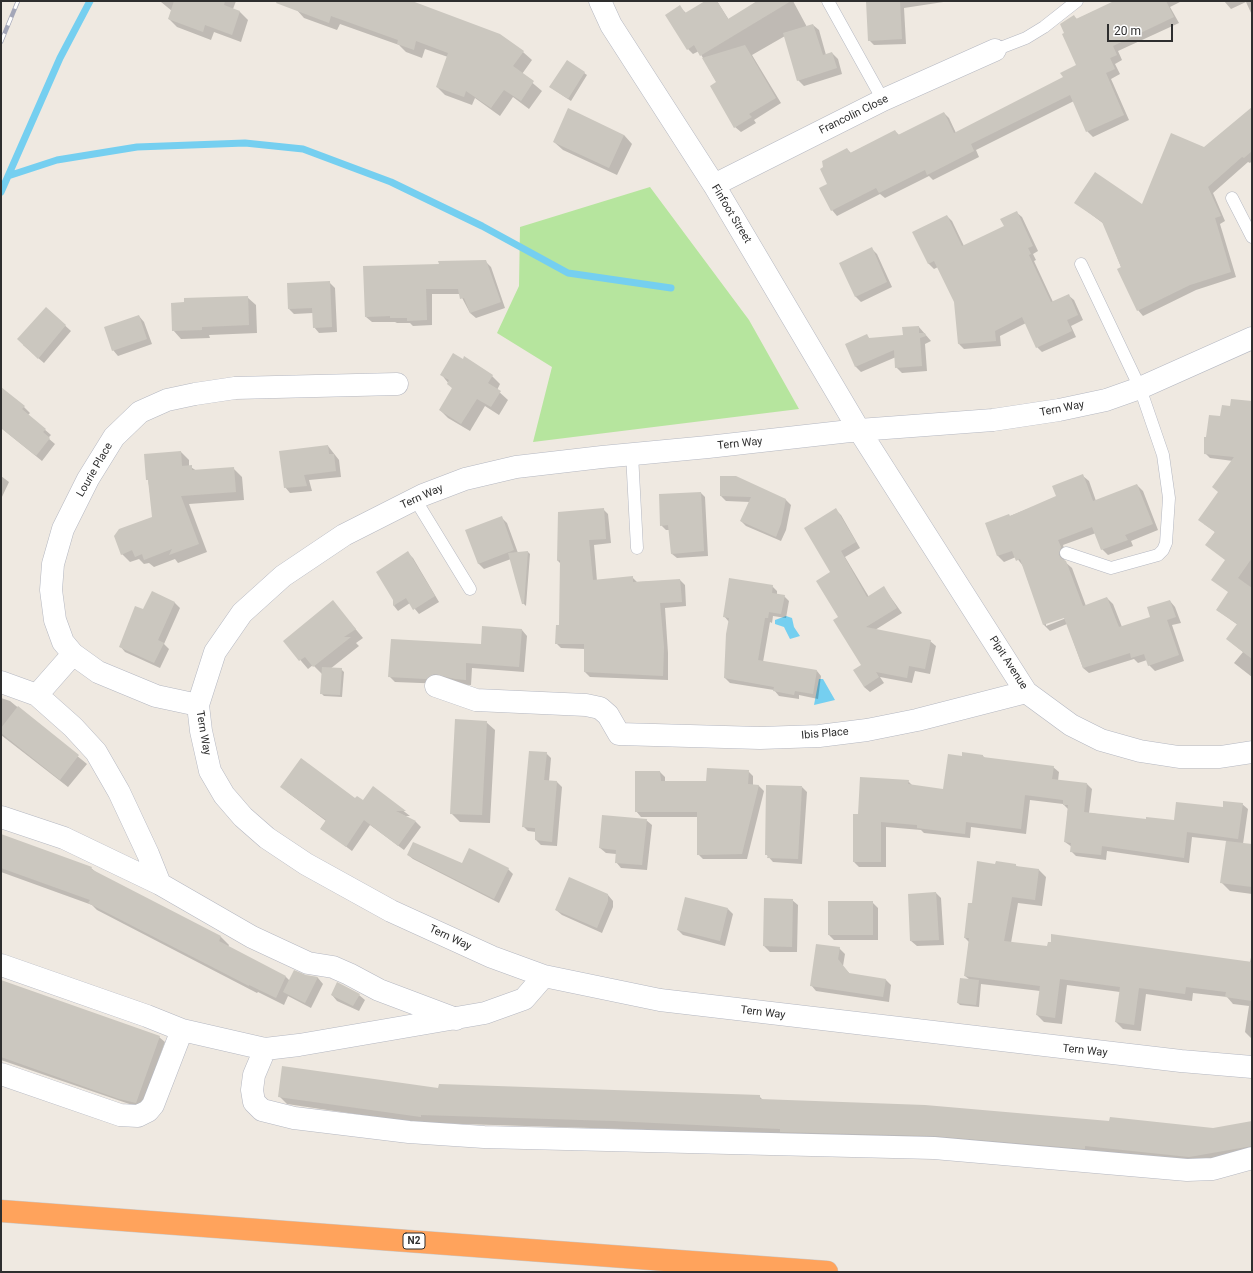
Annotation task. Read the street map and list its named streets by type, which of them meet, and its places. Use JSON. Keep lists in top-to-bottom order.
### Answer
{
  "streets": {
    "highway": ["N2"],
    "street": [
      "Francolin Close",
      "Finfoot Street",
      "Tern Way",
      "Lourie Place",
      "Pipit Avenue",
      "Ibis Place"
    ]
  },
  "crossings": [
    ["Francolin Close", "Finfoot Street"],
    ["Finfoot Street", "Tern Way"],
    ["Finfoot Street", "Pipit Avenue"],
    ["Tern Way", "Lourie Place"],
    ["Tern Way", "Pipit Avenue"],
    ["Pipit Avenue", "Ibis Place"]
  ],
  "scale_bar": "20 m"
}
